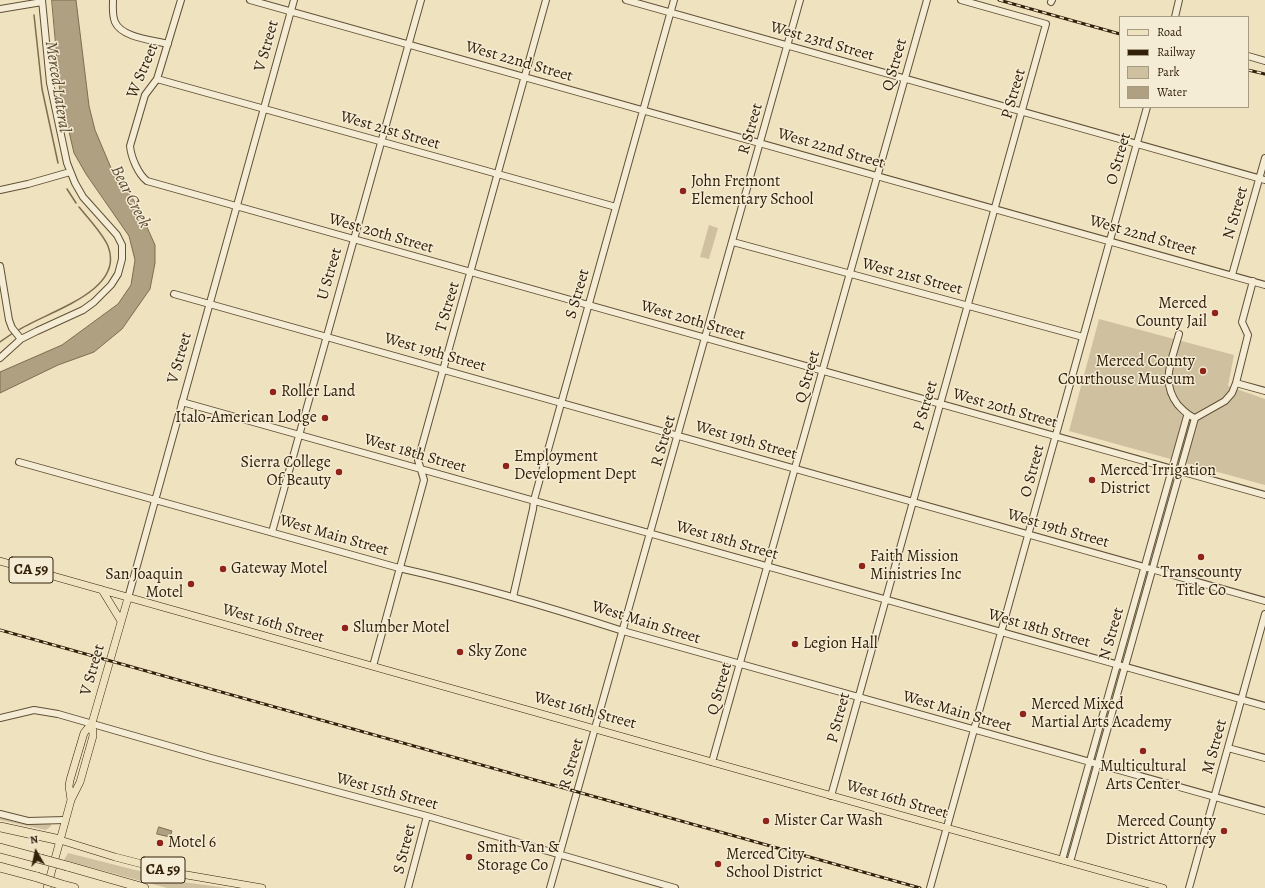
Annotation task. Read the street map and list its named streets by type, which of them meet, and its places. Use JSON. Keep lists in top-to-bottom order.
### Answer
{
  "streets": {
    "main road": ["V Street", "CA 59", "West 16th Street"],
    "street": [
      "West 23rd Street",
      "West 22nd Street",
      "Q Street",
      "W Street",
      "P Street",
      "R Street",
      "West 21st Street",
      "O Street",
      "N Street",
      "West 20th Street",
      "U Street",
      "S Street",
      "T Street",
      "West 19th Street",
      "West 18th Street",
      "West Main Street",
      "M Street",
      "West 15th Street"
    ]
  },
  "crossings": [
    ["West 23rd Street", "Q Street"],
    ["West 23rd Street", "P Street"],
    ["West 23rd Street", "R Street"],
    ["West 23rd Street", "O Street"],
    ["West 23rd Street", "N Street"],
    ["West 23rd Street", "S Street"],
    ["V Street", "West 22nd Street"],
    ["V Street", "West 21st Street"],
    ["V Street", "West 20th Street"],
    ["V Street", "West 19th Street"],
    ["V Street", "West 18th Street"],
    ["V Street", "West Main Street"],
    ["V Street", "CA 59"],
    ["V Street", "West 16th Street"],
    ["V Street", "West 15th Street"],
    ["West 22nd Street", "Q Street"],
    ["West 22nd Street", "P Street"],
    ["West 22nd Street", "R Street"],
    ["West 22nd Street", "O Street"],
    ["West 22nd Street", "N Street"],
    ["West 22nd Street", "U Street"],
    ["West 22nd Street", "S Street"],
    ["West 22nd Street", "T Street"],
    ["Q Street", "West 21st Street"],
    ["Q Street", "West 20th Street"],
    ["Q Street", "West 19th Street"],
    ["Q Street", "West 18th Street"],
    ["Q Street", "West Main Street"],
    ["Q Street", "West 16th Street"],
    ["W Street", "West 21st Street"],
    ["W Street", "West 20th Street"],
    ["P Street", "West 21st Street"],
    ["P Street", "West 20th Street"],
    ["P Street", "West 19th Street"],
    ["P Street", "West 18th Street"],
    ["P Street", "West Main Street"],
    ["P Street", "West 16th Street"],
    ["R Street", "West 21st Street"],
    ["R Street", "West 20th Street"],
    ["R Street", "West 19th Street"],
    ["R Street", "West 18th Street"],
    ["R Street", "West Main Street"],
    ["R Street", "West 16th Street"],
    ["R Street", "West 15th Street"],
    ["West 21st Street", "O Street"],
    ["West 21st Street", "U Street"],
    ["West 21st Street", "S Street"],
    ["West 21st Street", "T Street"],
    ["O Street", "West 20th Street"],
    ["O Street", "West 19th Street"],
    ["O Street", "West 18th Street"],
    ["O Street", "West Main Street"],
    ["O Street", "West 16th Street"],
    ["N Street", "West 20th Street"],
    ["N Street", "West 19th Street"],
    ["N Street", "West 18th Street"],
    ["N Street", "West Main Street"],
    ["N Street", "West 16th Street"],
    ["West 20th Street", "U Street"],
    ["West 20th Street", "S Street"],
    ["West 20th Street", "T Street"],
    ["U Street", "West 19th Street"],
    ["U Street", "West 18th Street"],
    ["U Street", "West Main Street"],
    ["S Street", "West 19th Street"],
    ["S Street", "West 18th Street"],
    ["S Street", "West Main Street"],
    ["S Street", "West 15th Street"],
    ["T Street", "West 19th Street"],
    ["T Street", "West 18th Street"],
    ["T Street", "West Main Street"],
    ["T Street", "West 16th Street"],
    ["West 18th Street", "M Street"],
    ["West Main Street", "M Street"]
  ],
  "water": ["Merced Lateral", "Bear Creek"],
  "places": [
    "John Fremont Elementary School",
    "Merced County Jail",
    "Merced County Courthouse Museum",
    "Roller Land",
    "Italo-American Lodge",
    "Employment Development Dept",
    "Sierra College Of Beauty",
    "Merced Irrigation District",
    "Transcounty Title Co",
    "Faith Mission Ministries Inc",
    "Gateway Motel",
    "San Joaquin Motel",
    "Slumber Motel",
    "Legion Hall",
    "Sky Zone",
    "Merced Mixed Martial Arts Academy",
    "Multicultural Arts Center",
    "Mister Car Wash",
    "Merced County District Attorney",
    "Motel 6",
    "Smith Van & Storage Co",
    "Merced City School District"
  ],
  "legend": [
    "Road",
    "Railway",
    "Park",
    "Water"
  ],
  "north": "top"
}
